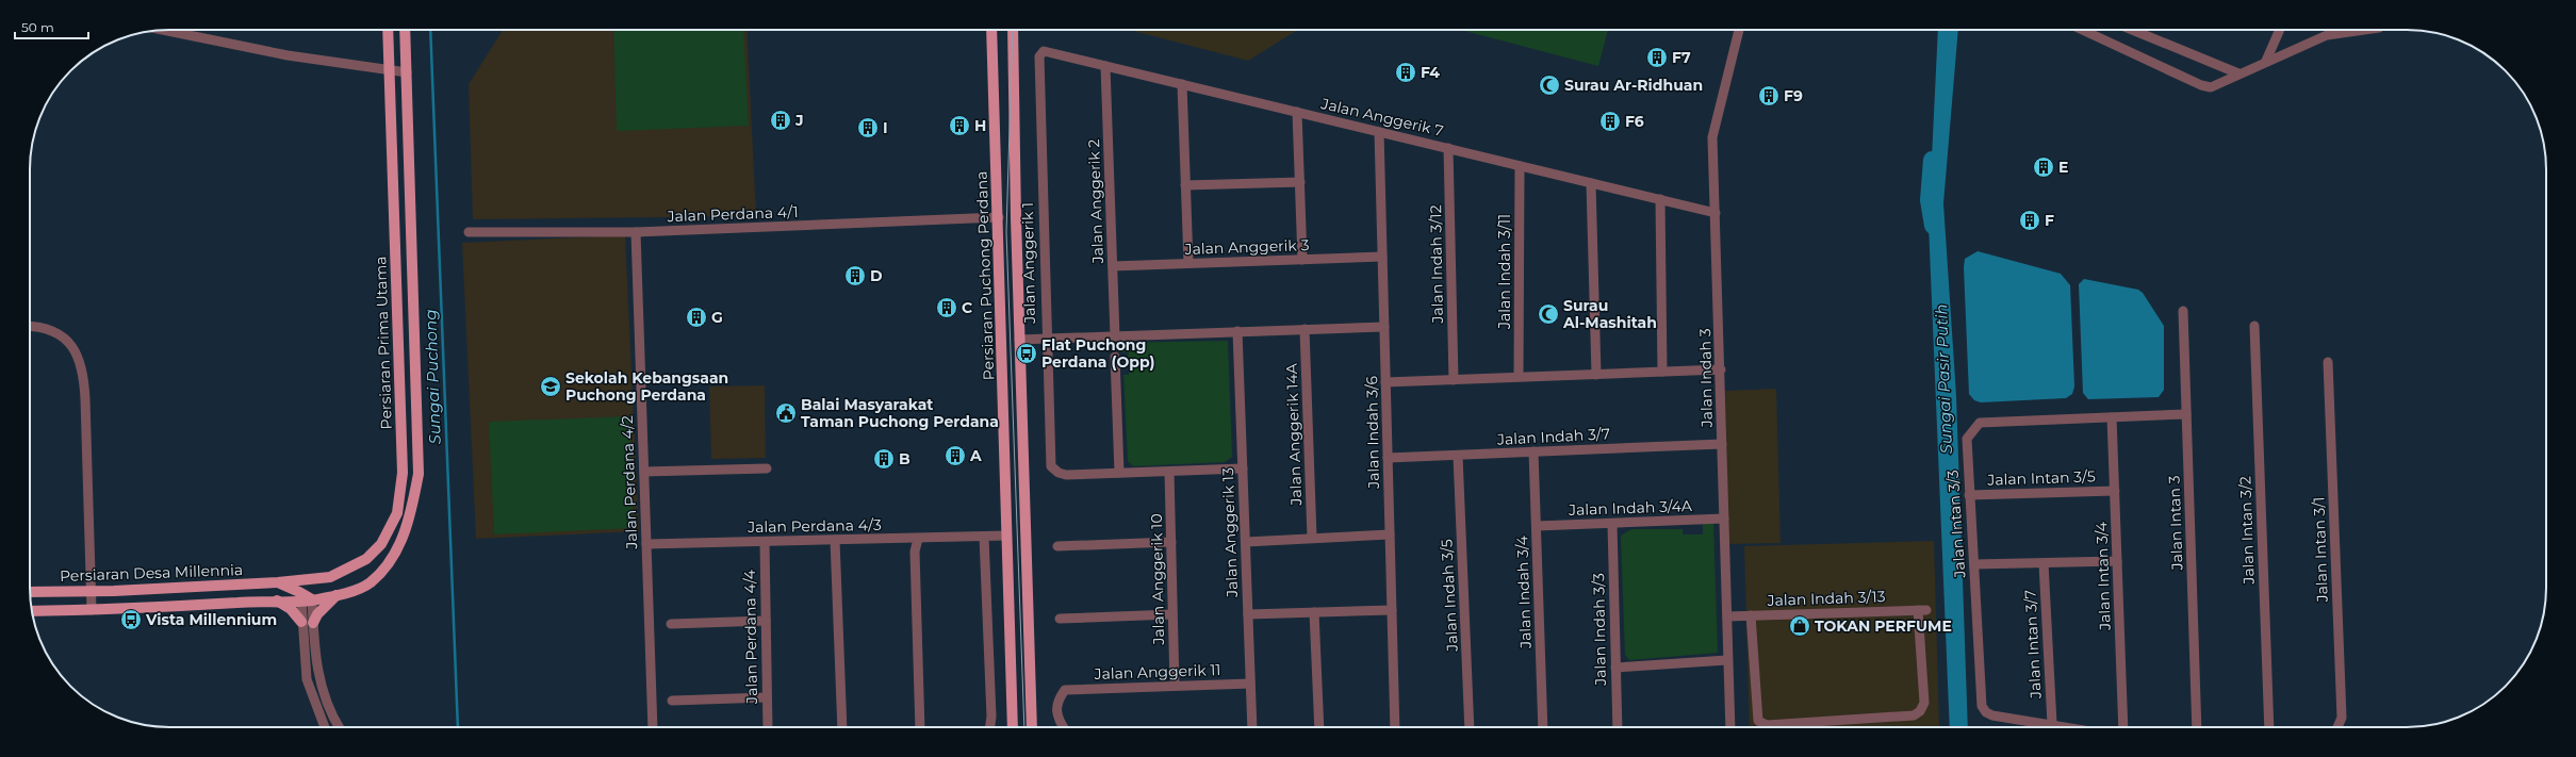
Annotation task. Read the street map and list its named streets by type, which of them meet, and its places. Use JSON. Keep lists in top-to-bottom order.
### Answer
{
  "streets": {
    "main road": ["Persiaran Puchong Perdana", "Persiaran Prima Utama", "Persiaran Desa Millennia"],
    "street": [
      "Jalan Anggerik 7",
      "Jalan Anggerik 2",
      "Jalan Perdana 4/1",
      "Jalan Anggerik 3",
      "Jalan Anggerik 1",
      "Jalan Indah 3/12",
      "Jalan Indah 3/11",
      "Jalan Indah 3",
      "Jalan Indah 3/6",
      "Jalan Anggerik 14A",
      "Jalan Indah 3/7",
      "Jalan Intan 3/5",
      "Jalan Perdana 4/2",
      "Jalan Indah 3/4A",
      "Jalan Intan 3",
      "Jalan Intan 3/3",
      "Jalan Perdana 4/3",
      "Jalan Intan 3/2",
      "Jalan Anggerik 13",
      "Jalan Intan 3/1",
      "Jalan Intan 3/4",
      "Jalan Anggerik 10",
      "Jalan Indah 3/4",
      "Jalan Indah 3/5",
      "Jalan Indah 3/13",
      "Jalan Indah 3/3",
      "Jalan Perdana 4/4",
      "Jalan Intan 3/7",
      "Jalan Anggerik 11"
    ]
  },
  "crossings": [
    ["Jalan Anggerik 7", "Jalan Anggerik 2"],
    ["Jalan Anggerik 7", "Jalan Anggerik 1"],
    ["Jalan Anggerik 7", "Jalan Indah 3/12"],
    ["Jalan Anggerik 7", "Jalan Indah 3/11"],
    ["Jalan Anggerik 7", "Jalan Indah 3"],
    ["Jalan Anggerik 7", "Jalan Indah 3/6"],
    ["Jalan Anggerik 2", "Jalan Anggerik 3"],
    ["Jalan Perdana 4/1", "Persiaran Puchong Perdana"],
    ["Jalan Perdana 4/1", "Jalan Perdana 4/2"],
    ["Jalan Anggerik 3", "Jalan Indah 3/6"],
    ["Persiaran Puchong Perdana", "Jalan Perdana 4/3"],
    ["Persiaran Prima Utama", "Persiaran Desa Millennia"],
    ["Jalan Indah 3", "Jalan Indah 3/7"],
    ["Jalan Indah 3", "Jalan Indah 3/4A"],
    ["Jalan Indah 3", "Jalan Indah 3/13"],
    ["Jalan Indah 3/6", "Jalan Indah 3/7"],
    ["Jalan Indah 3/7", "Jalan Indah 3/4"],
    ["Jalan Indah 3/7", "Jalan Indah 3/5"],
    ["Jalan Intan 3/5", "Jalan Intan 3/3"],
    ["Jalan Intan 3/5", "Jalan Intan 3/4"],
    ["Jalan Perdana 4/2", "Jalan Perdana 4/3"],
    ["Jalan Indah 3/4A", "Jalan Indah 3/4"],
    ["Jalan Indah 3/4A", "Jalan Indah 3/3"],
    ["Jalan Intan 3", "Jalan Intan 3/3"],
    ["Jalan Intan 3/3", "Jalan Intan 3/4"],
    ["Jalan Intan 3/3", "Jalan Intan 3/7"],
    ["Jalan Perdana 4/3", "Jalan Perdana 4/4"],
    ["Jalan Anggerik 13", "Jalan Anggerik 11"],
    ["Jalan Anggerik 10", "Jalan Anggerik 11"]
  ],
  "water": ["Sungai Puchong", "Sungai Pasir Putih"],
  "places": {
    "building": [
      "F7",
      "F4",
      "F9",
      "J",
      "F6",
      "H",
      "I",
      "E",
      "F",
      "D",
      "C",
      "G",
      "A",
      "B"
    ],
    "mosque": ["Surau Ar-Ridhuan", "Surau Al-Mashitah"],
    "bus stop": ["Flat Puchong Perdana (Opp)", "Vista Millennium"],
    "school or university": ["Sekolah Kebangsaan Puchong Perdana"],
    "public building": ["Balai Masyarakat Taman Puchong Perdana"],
    "shop": ["TOKAN PERFUME"]
  },
  "scale_bar": "50 m"
}
